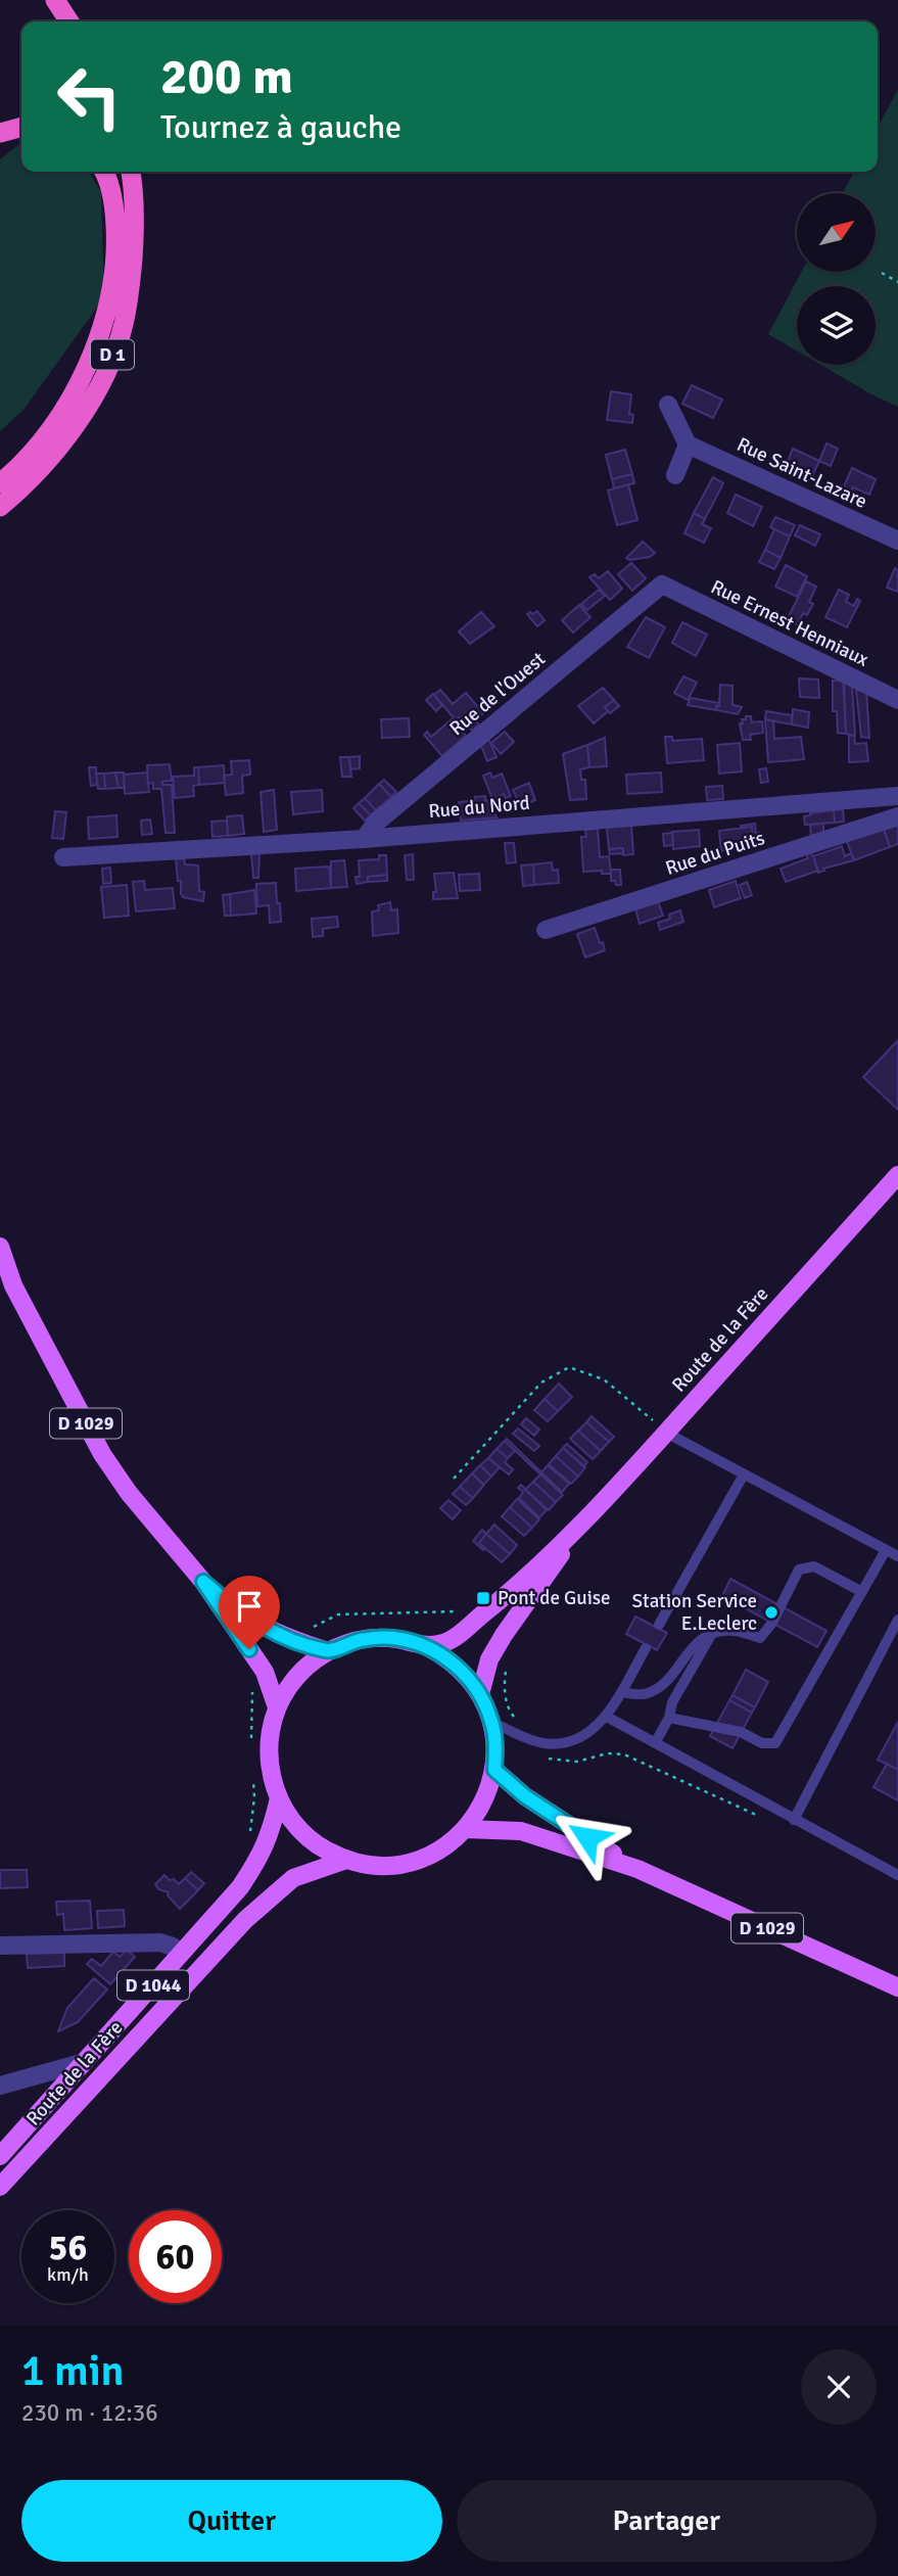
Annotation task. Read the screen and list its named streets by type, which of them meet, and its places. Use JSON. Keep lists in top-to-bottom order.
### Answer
{
  "streets": {
    "highway": ["D 1"],
    "main road": ["Route de la Fère", "D 1029", "D 1044"],
    "street": [
      "Rue Saint-Lazare",
      "Rue Ernest Henniaux",
      "Rue de l'Ouest",
      "Rue du Nord",
      "Rue du Puits"
    ]
  },
  "crossings": [
    ["Rue Ernest Henniaux", "Rue de l'Ouest"],
    ["Rue de l'Ouest", "Rue du Nord"],
    ["Route de la Fère", "D 1029"]
  ],
  "places": {
    "transit": ["Pont de Guise"],
    "other": ["Station Service E.Leclerc"]
  },
  "north": "top right",
  "page": {
    "turn": ["200 m", "Tournez à gauche"],
    "speed": "56 km/h",
    "limit": "60",
    "heading": ["1 min", "230 m · 12:36"],
    "buttons": ["Quitter", "Partager"]
  }
}
